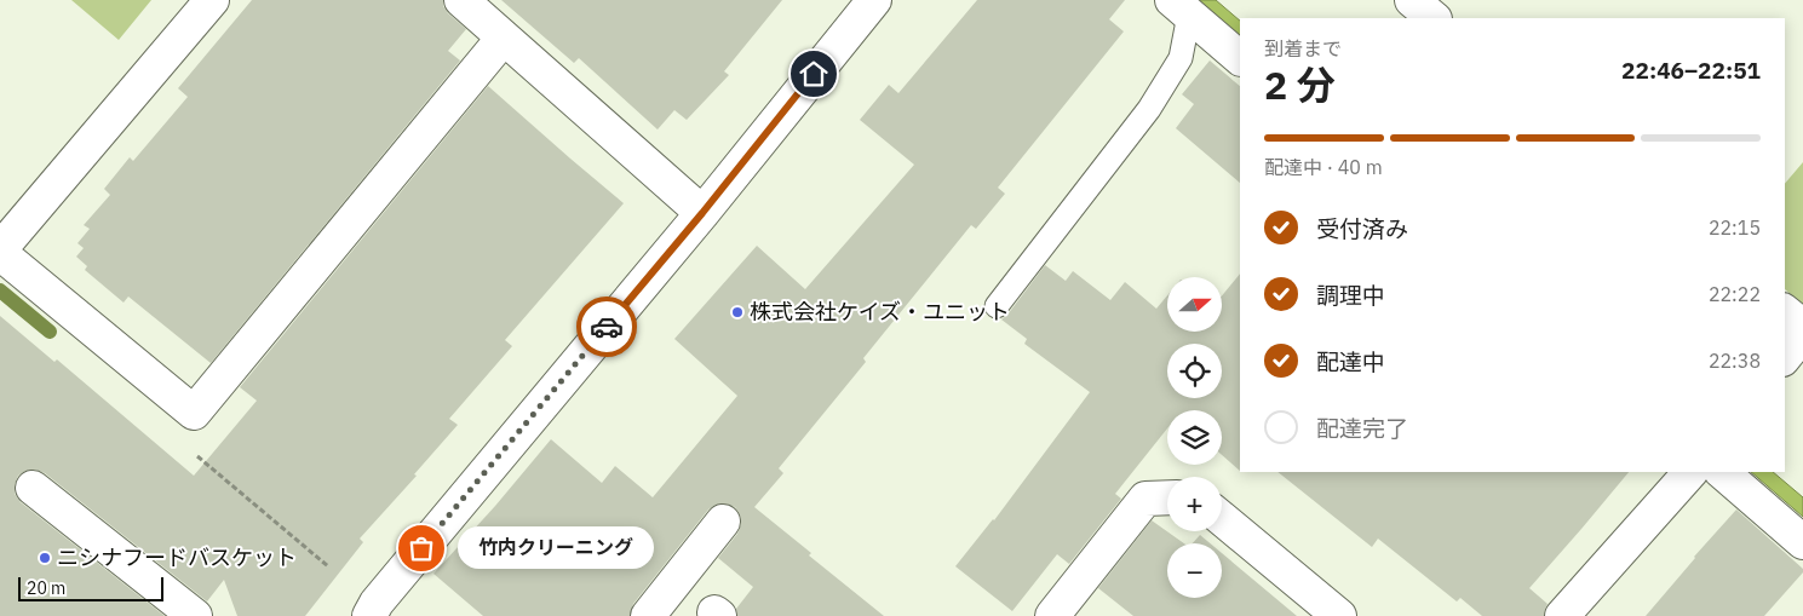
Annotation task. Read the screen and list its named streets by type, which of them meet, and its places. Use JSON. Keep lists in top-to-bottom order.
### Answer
{
  "places": ["株式会社ケイズ・ユニット", "竹内クリーニング", "ニシナフードバスケット"],
  "scale_bar": "20 m",
  "north": "right",
  "page": {
    "heading": ["2 分", "到着まで", "22:46–22:51"],
    "bar": "配達中 · 40 m",
    "list": [
      ["受付済み", "22:15"],
      ["調理中", "22:22"],
      ["配達中", "22:38"],
      "配達完了"
    ],
    "map_buttons": ["+", "−"],
    "bubble": "竹内クリーニング",
    "scale": "20 m"
  }
}
